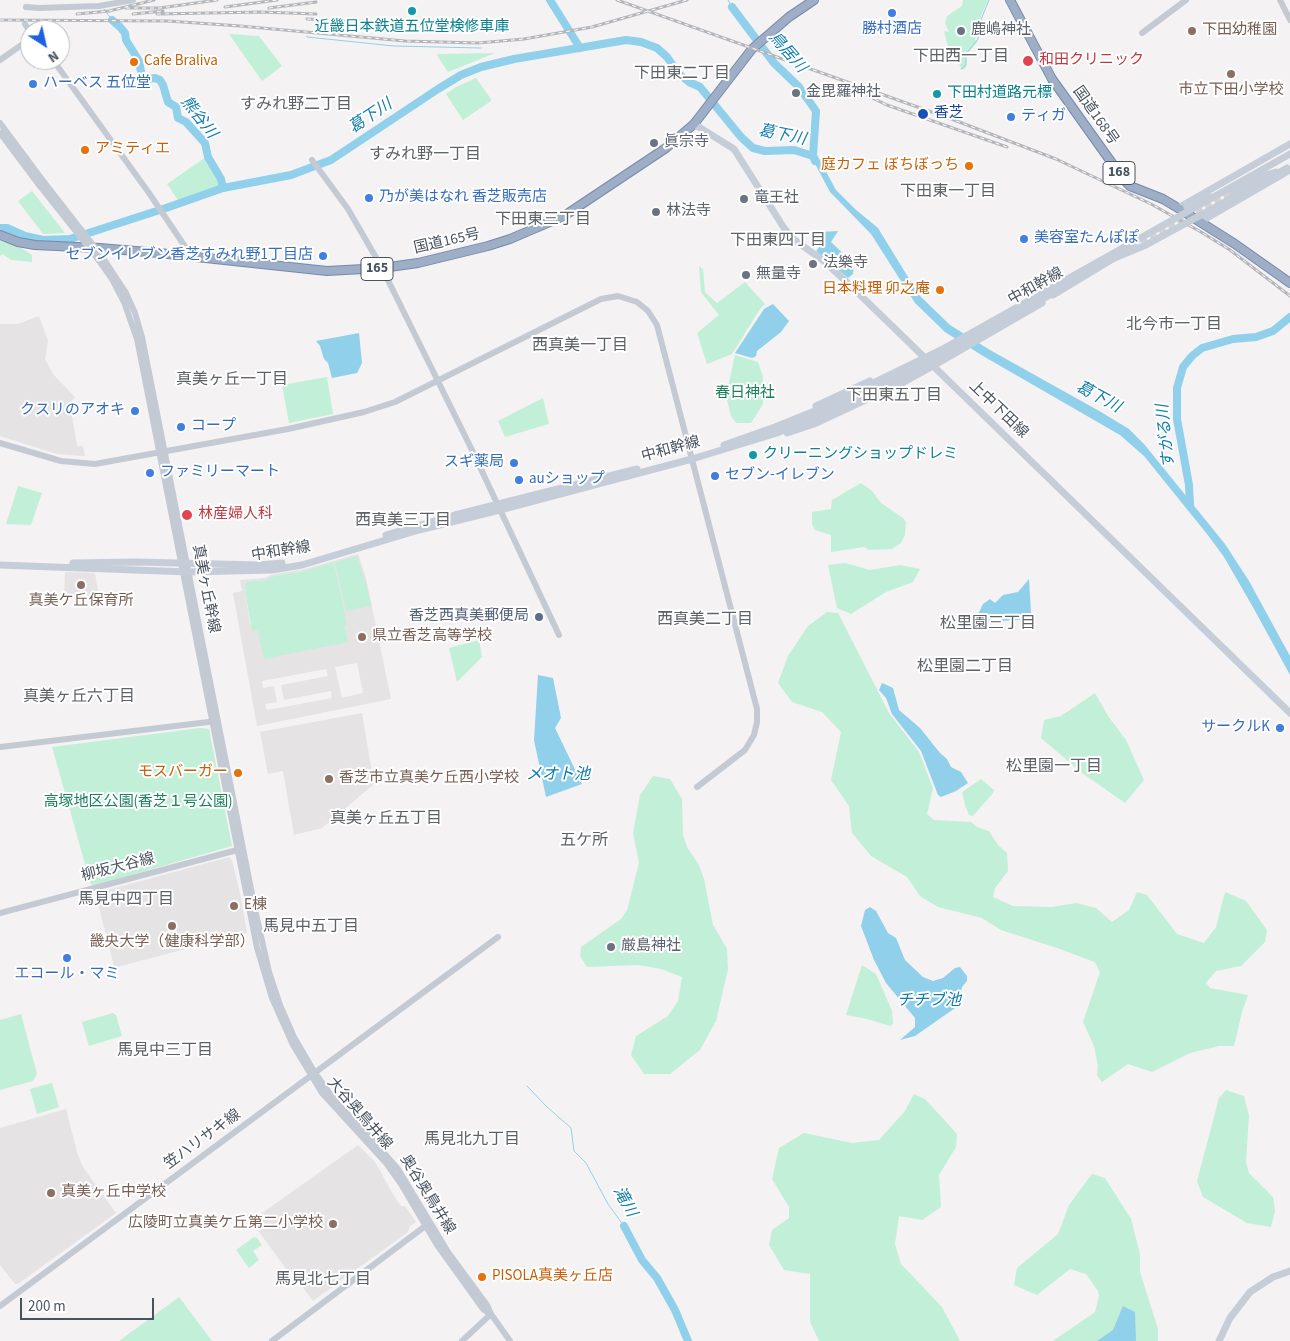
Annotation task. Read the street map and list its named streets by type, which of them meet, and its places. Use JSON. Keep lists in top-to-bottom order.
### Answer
{
  "streets": {
    "highway": [
      "国道168号",
      "168",
      "国道165号",
      "165"
    ],
    "main road": ["中和幹線", "上中下田線"],
    "street": [
      "真美ヶ丘幹線",
      "柳坂大谷線",
      "大谷奥鳥井線",
      "笠ハリサキ線",
      "奥谷奥鳥井線"
    ]
  },
  "crossings": [
    ["国道165号", "上中下田線"],
    ["中和幹線", "真美ヶ丘幹線"],
    ["真美ヶ丘幹線", "柳坂大谷線"],
    ["真美ヶ丘幹線", "大谷奥鳥井線"],
    ["柳坂大谷線", "大谷奥鳥井線"],
    ["大谷奥鳥井線", "笠ハリサキ線"],
    ["大谷奥鳥井線", "奥谷奥鳥井線"],
    ["笠ハリサキ線", "奥谷奥鳥井線"]
  ],
  "districts": [
    "下田西一丁目",
    "下田東二丁目",
    "すみれ野二丁目",
    "すみれ野一丁目",
    "下田東一丁目",
    "下田東三丁目",
    "下田東四丁目",
    "北今市一丁目",
    "西真美一丁目",
    "真美ヶ丘一丁目",
    "下田東五丁目",
    "西真美三丁目",
    "西真美二丁目",
    "松里園三丁目",
    "松里園二丁目",
    "真美ヶ丘六丁目",
    "松里園一丁目",
    "真美ヶ丘五丁目",
    "五ケ所",
    "馬見中四丁目",
    "馬見中五丁目",
    "馬見中三丁目",
    "馬見北九丁目",
    "馬見北七丁目"
  ],
  "water": [
    "鳥居川",
    "葛下川",
    "熊谷川",
    "すがる川",
    "メオト池",
    "チチブ池",
    "滝川"
  ],
  "parks": ["春日神社", "高塚地区公園(香芝１号公園)"],
  "places": [
    "近畿日本鉄道五位堂検修車庫",
    "勝村酒店",
    "鹿嶋神社",
    "下田幼稚園",
    "和田クリニック",
    "Cafe Braliva",
    "市立下田小学校",
    "ハーベス 五位堂",
    "金毘羅神社",
    "下田村道路元標",
    "香芝",
    "ティガ",
    "眞宗寺",
    "アミティエ",
    "庭カフェ ぼちぼっち",
    "乃が美はなれ 香芝販売店",
    "竜王社",
    "林法寺",
    "美容室たんぽぽ",
    "セブンイレブン香芝すみれ野1丁目店",
    "法樂寺",
    "無量寺",
    "日本料理 卯之庵",
    "クスリのアオキ",
    "コープ",
    "クリーニングショップドレミ",
    "スギ薬局",
    "ファミリーマート",
    "セブン-イレブン",
    "auショップ",
    "林産婦人科",
    "真美ケ丘保育所",
    "香芝西真美郵便局",
    "県立香芝高等学校",
    "サークルK",
    "モスバーガー",
    "香芝市立真美ケ丘西小学校",
    "E棟",
    "畿央大学（健康科学部）",
    "厳島神社",
    "エコール・マミ",
    "真美ヶ丘中学校",
    "広陵町立真美ケ丘第二小学校",
    "PISOLA真美ヶ丘店"
  ],
  "scale_bar": "200 m",
  "north": "bottom right"
}
